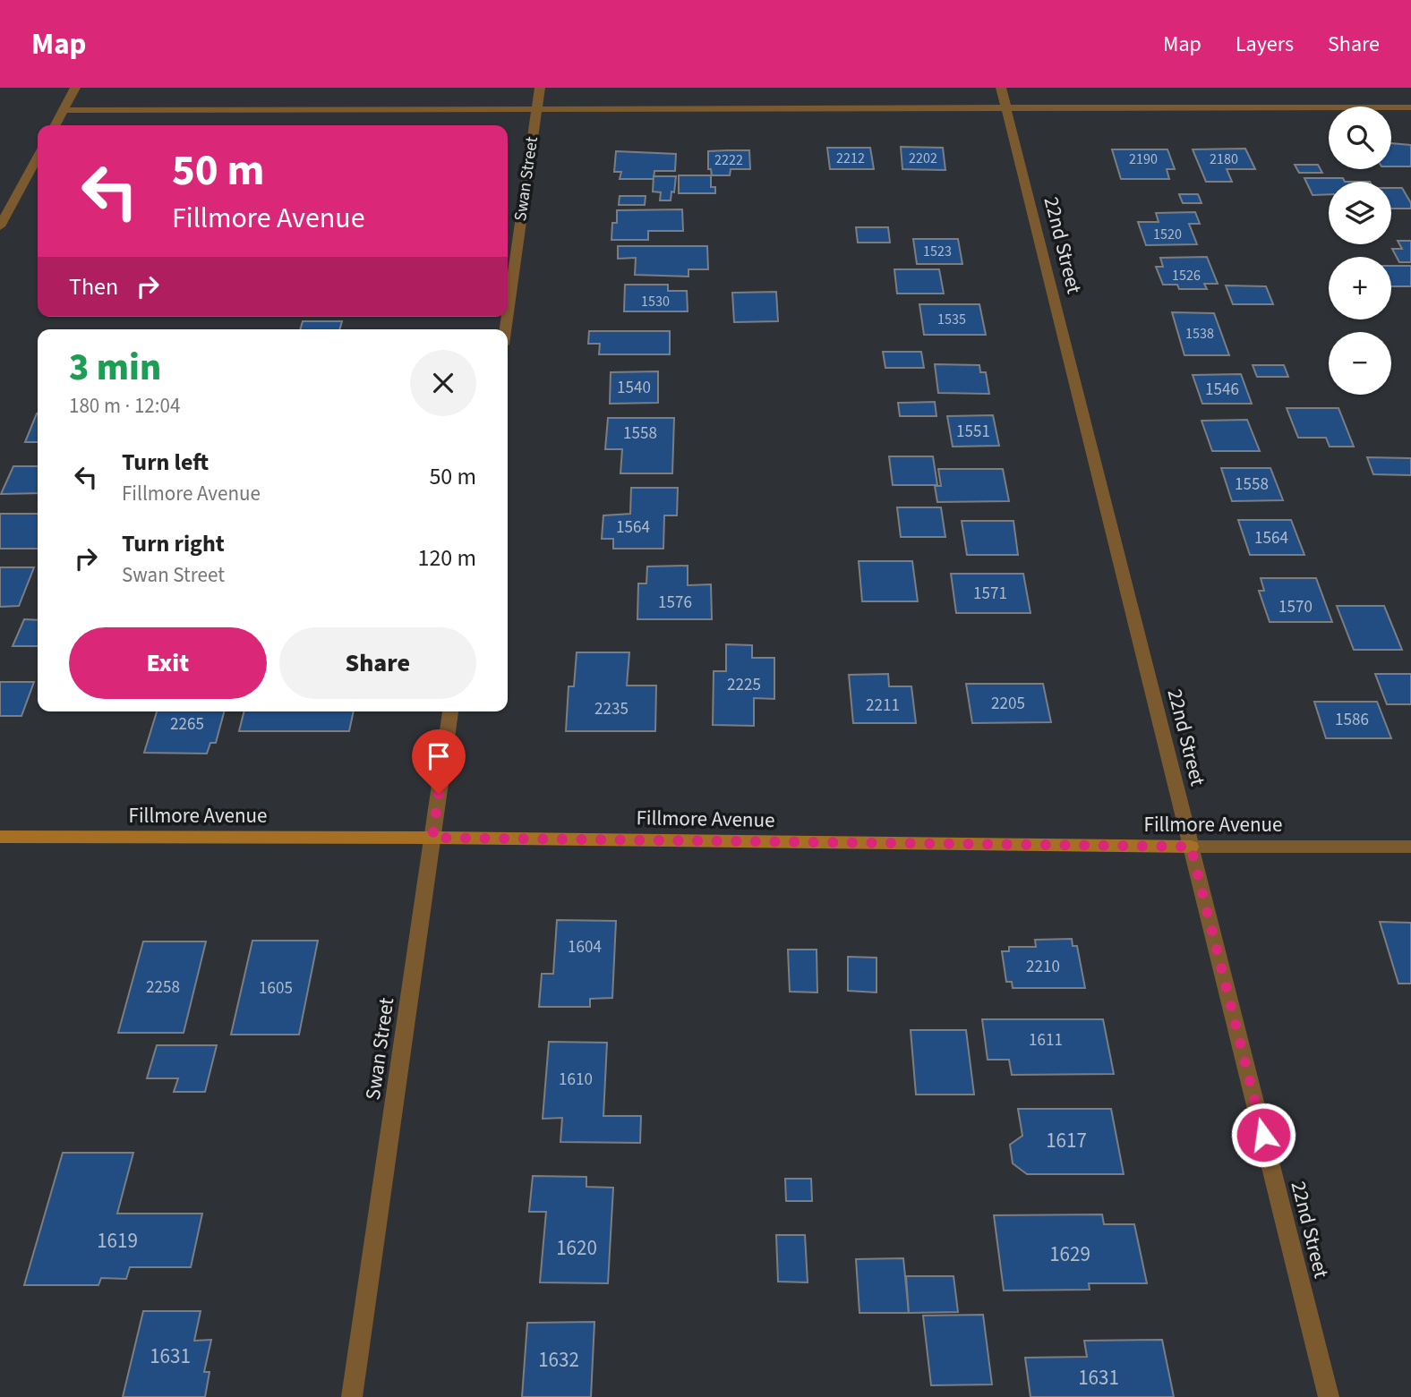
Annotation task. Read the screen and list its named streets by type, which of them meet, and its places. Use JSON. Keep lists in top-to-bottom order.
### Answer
{
  "streets": {
    "street": ["Swan Street", "22nd Street", "Fillmore Avenue"]
  },
  "crossings": [
    ["Swan Street", "Fillmore Avenue"],
    ["22nd Street", "Fillmore Avenue"]
  ],
  "house_numbers": [
    "2212",
    "2202",
    "2190",
    "2180",
    "2222",
    "1520",
    "1523",
    "1526",
    "1530",
    "1535",
    "1538",
    "1540",
    "1546",
    "1551",
    "1558",
    "1558",
    "1564",
    "1564",
    "1571",
    "1576",
    "1570",
    "2225",
    "2205",
    "2211",
    "2235",
    "1586",
    "2265",
    "1604",
    "2210",
    "2258",
    "1605",
    "1611",
    "1610",
    "1617",
    "1619",
    "1620",
    "1629",
    "1631",
    "1632",
    "1631"
  ],
  "page": {
    "header": "Map",
    "nav": ["Map", "Layers", "Share"],
    "map_buttons": ["+", "−"],
    "turn": ["50 m", "Fillmore Avenue"],
    "then": "Then",
    "heading": ["3 min", "180 m · 12:04"],
    "list": [
      {
        "name": "Turn left",
        "note": "Fillmore Avenue",
        "value": "50 m"
      },
      {
        "name": "Turn right",
        "note": "Swan Street",
        "value": "120 m"
      }
    ],
    "buttons": ["Exit", "Share"]
  }
}
